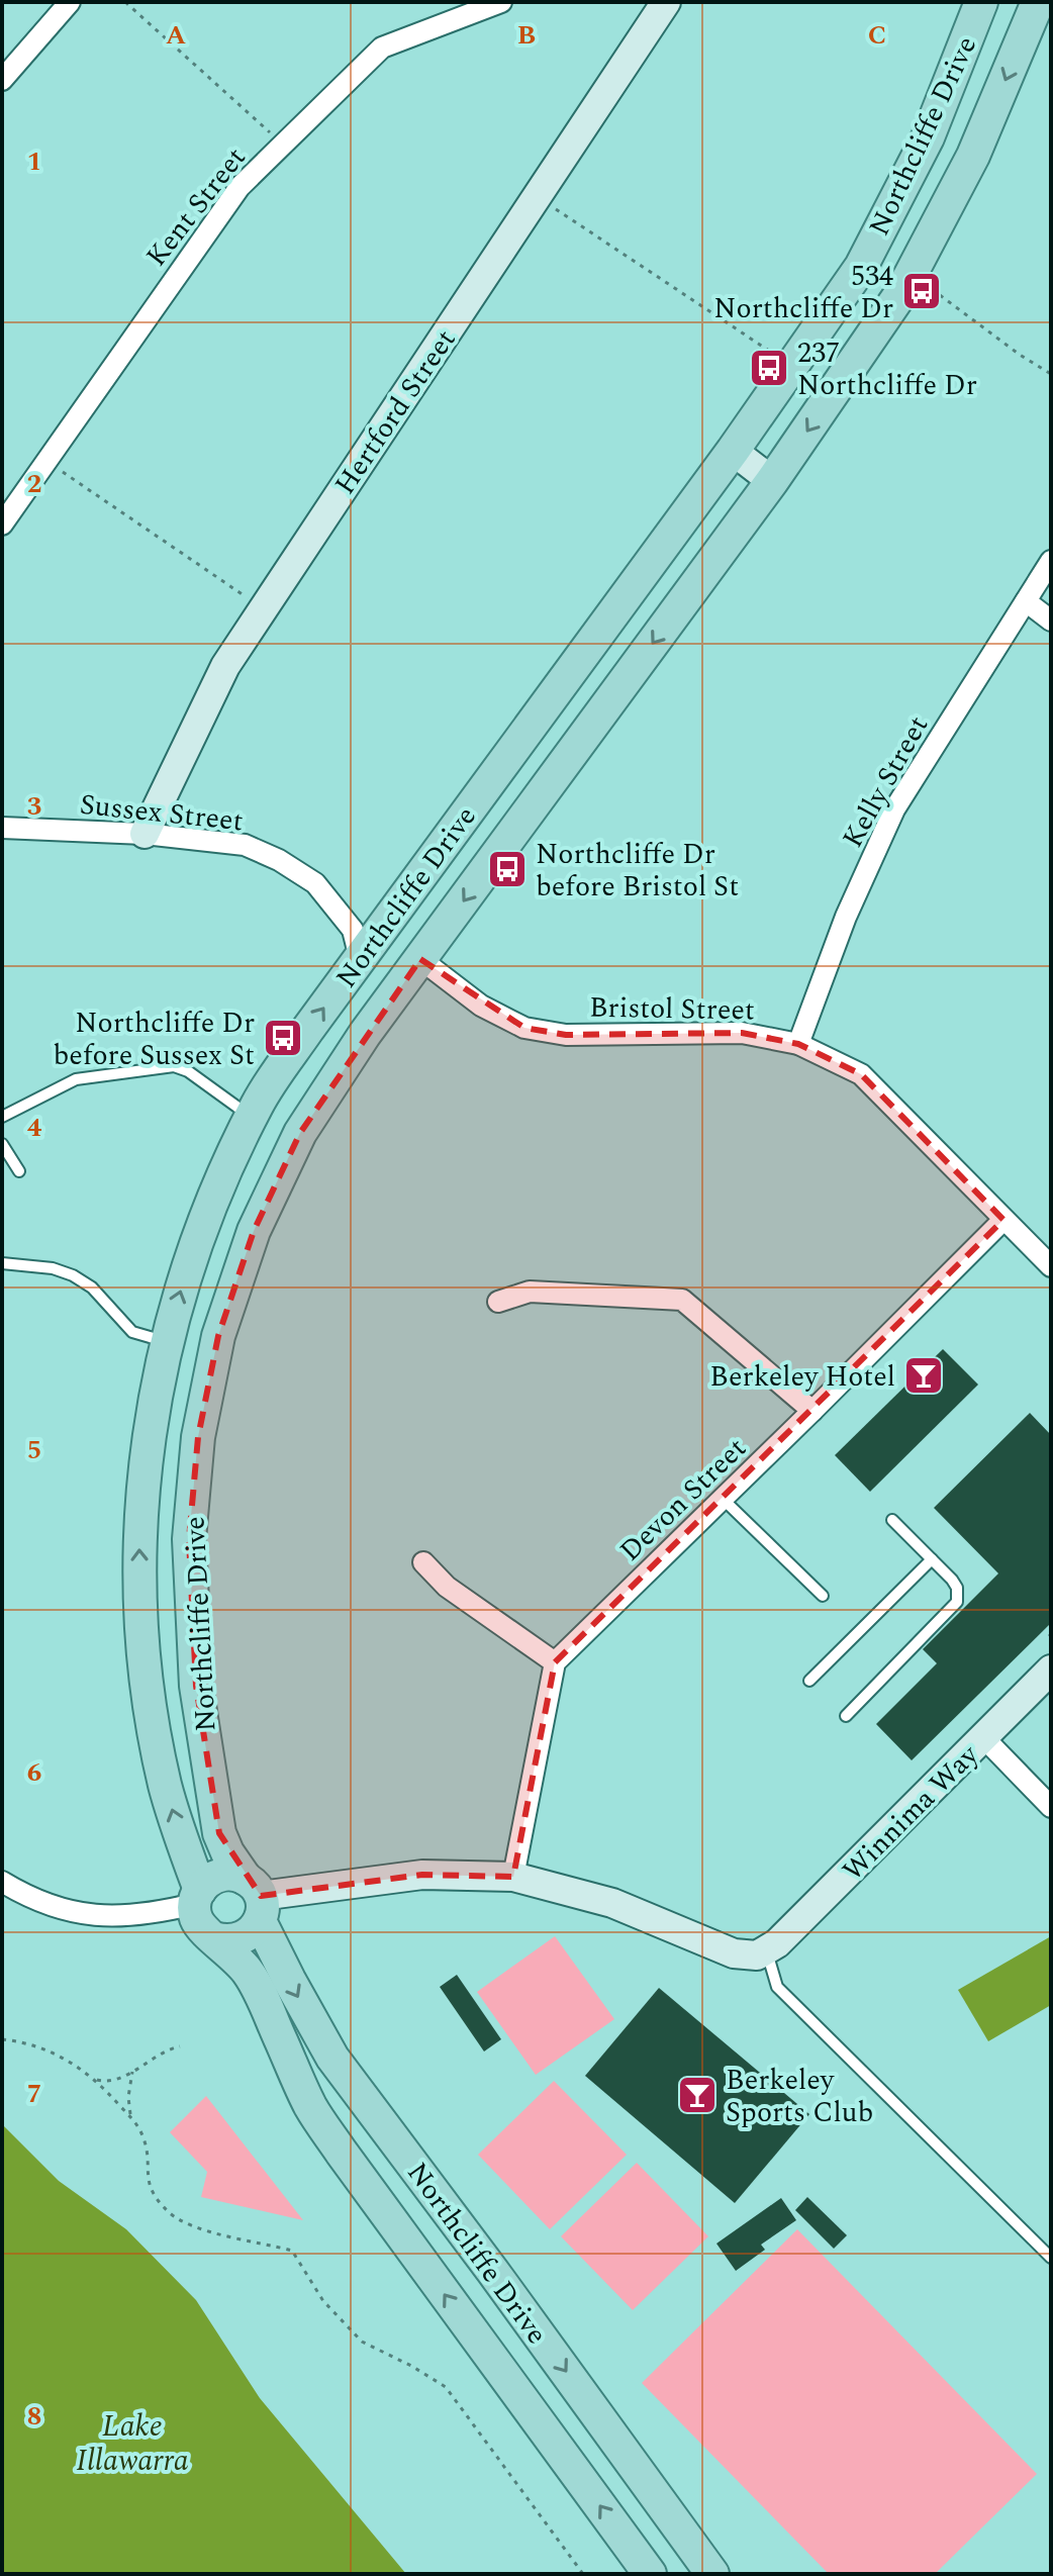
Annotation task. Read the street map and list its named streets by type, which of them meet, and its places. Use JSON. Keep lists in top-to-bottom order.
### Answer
{
  "streets": {
    "main road": ["Northcliffe Drive"],
    "street": [
      "Kent Street",
      "Hertford Street",
      "Kelly Street",
      "Sussex Street",
      "Bristol Street",
      "Devon Street",
      "Winnima Way"
    ]
  },
  "crossings": [
    ["Northcliffe Drive", "Sussex Street"],
    ["Northcliffe Drive", "Bristol Street"],
    ["Hertford Street", "Sussex Street"],
    ["Kelly Street", "Bristol Street"],
    ["Bristol Street", "Devon Street"]
  ],
  "water": ["Lake Illawarra"],
  "places": {
    "bus stop": [
      "534 Northcliffe Dr",
      "237 Northcliffe Dr",
      "Northcliffe Dr before Bristol St",
      "Northcliffe Dr before Sussex St"
    ],
    "bar": ["Berkeley Hotel", "Berkeley Sports Club"]
  },
  "grid": {
    "columns": ["A", "B", "C"],
    "rows": [
      "1",
      "2",
      "3",
      "4",
      "5",
      "6",
      "7",
      "8"
    ]
  }
}
